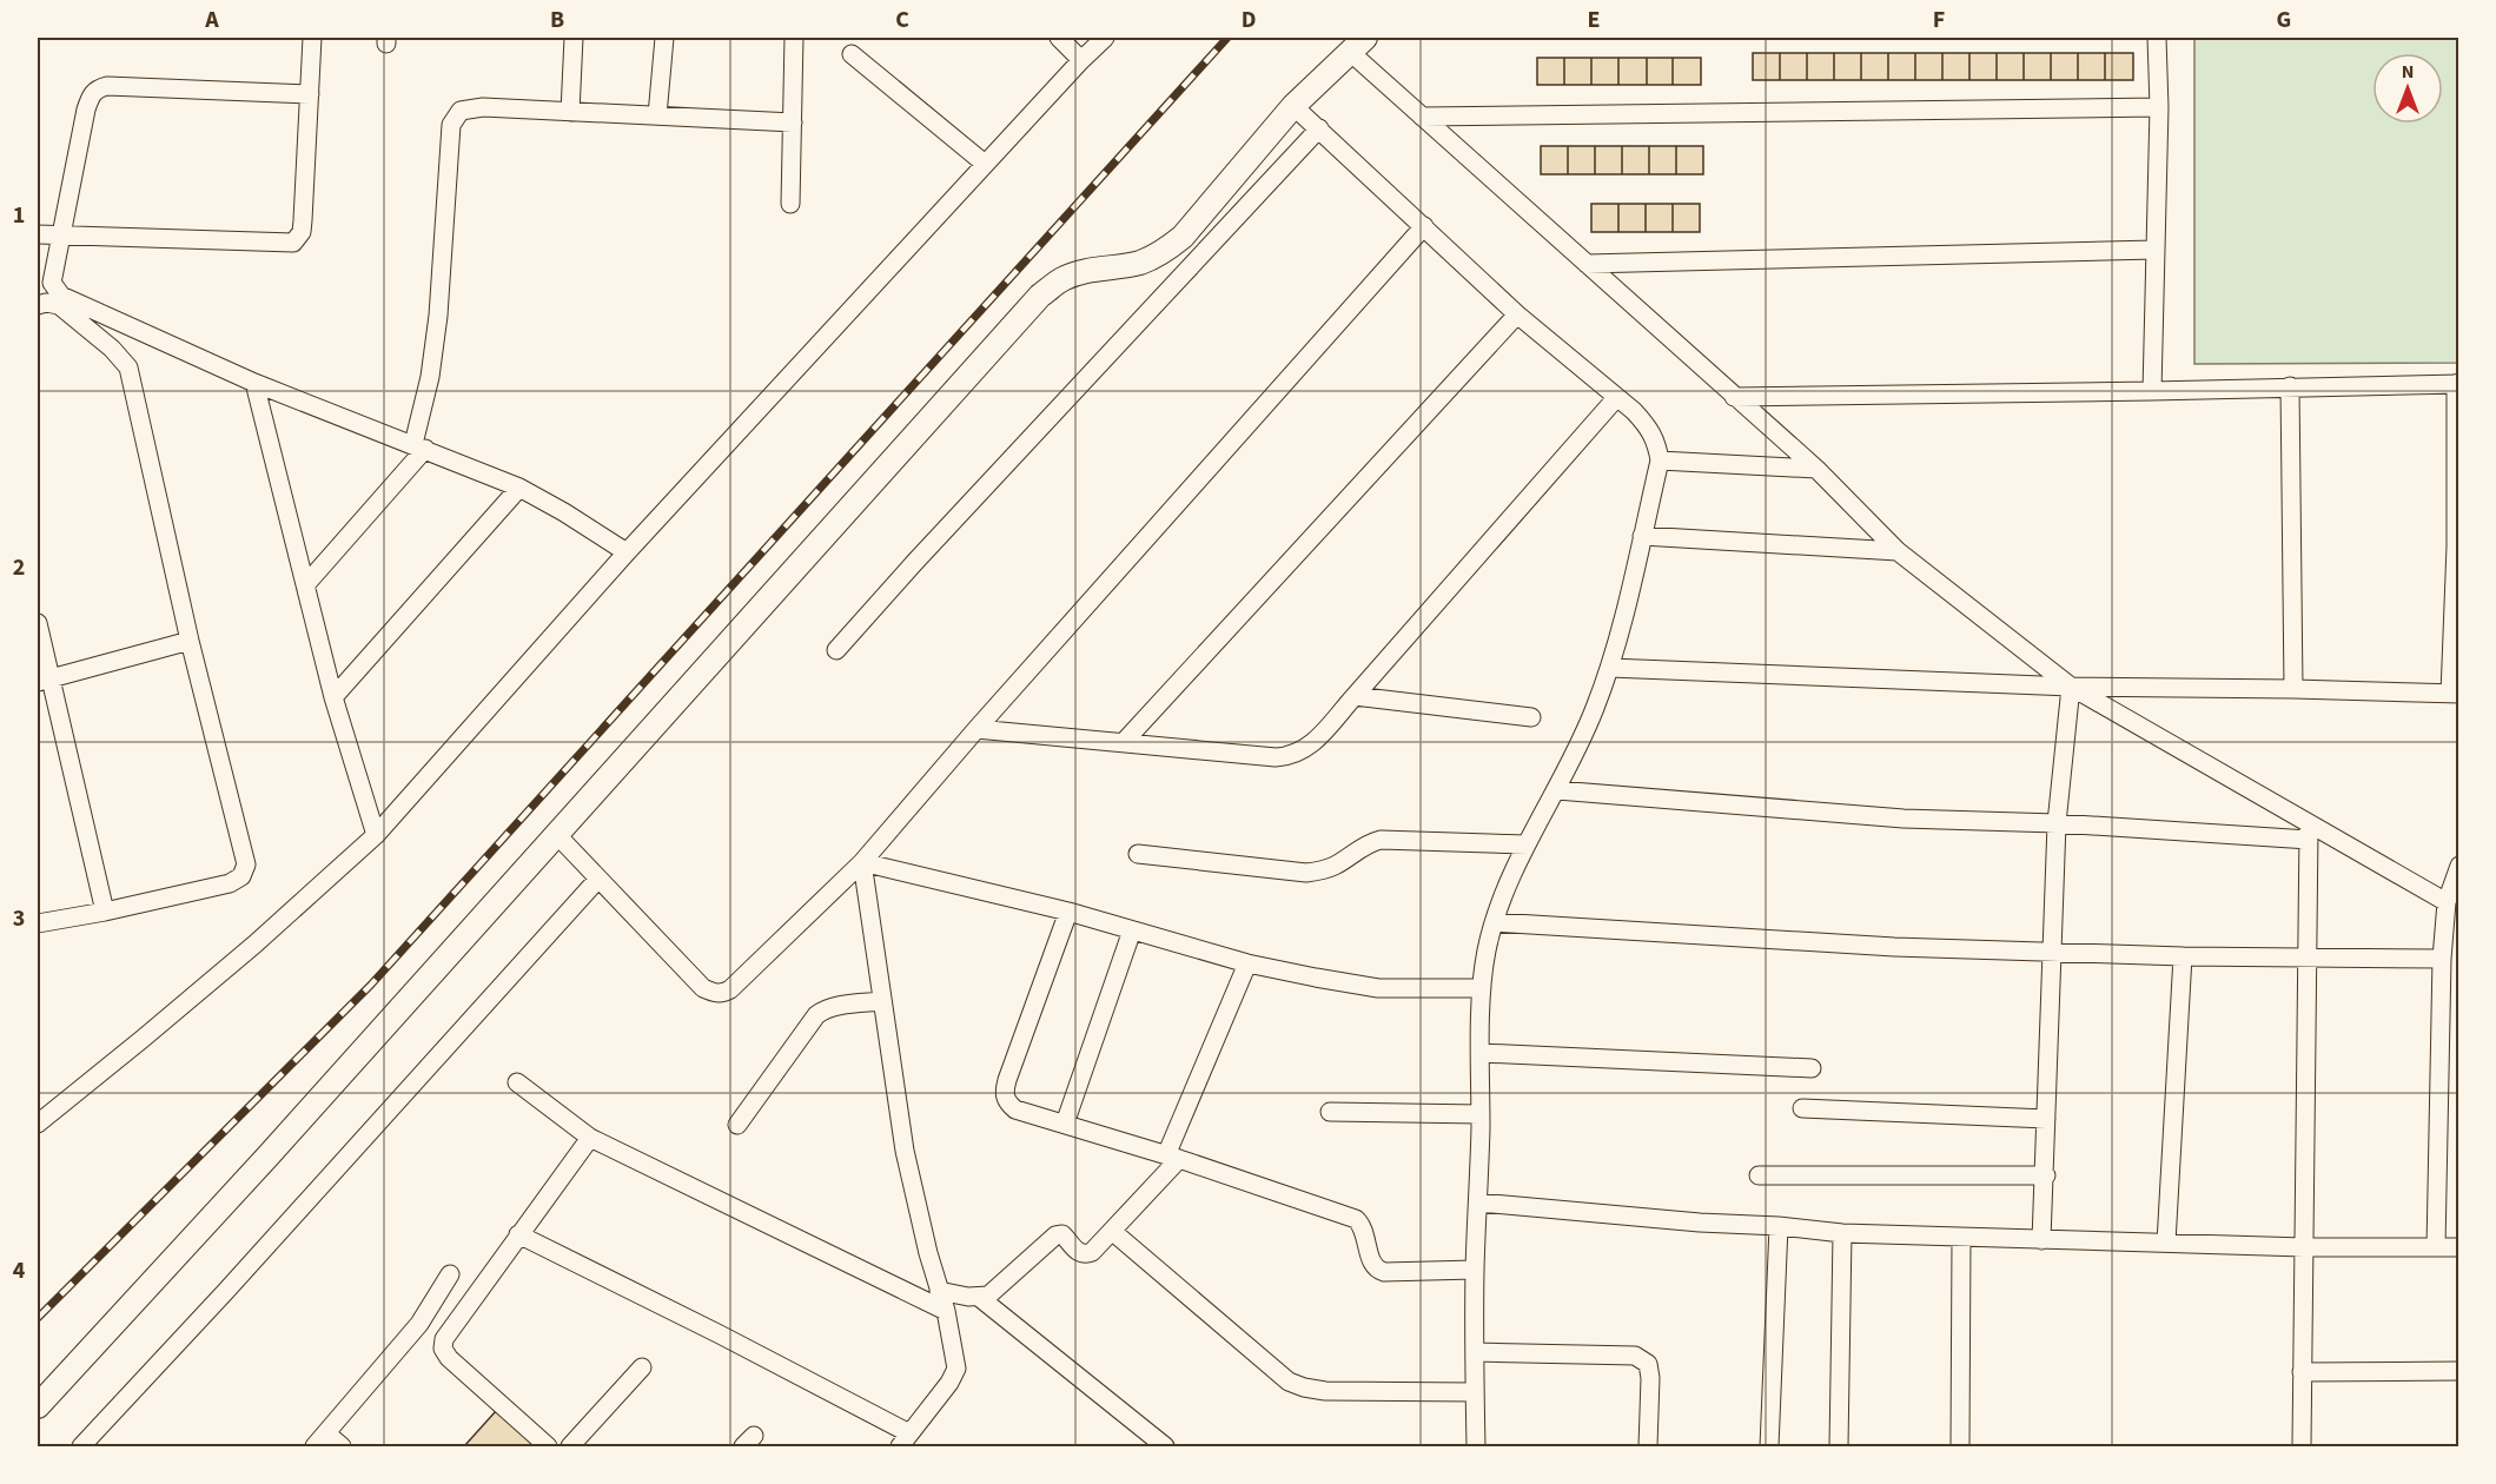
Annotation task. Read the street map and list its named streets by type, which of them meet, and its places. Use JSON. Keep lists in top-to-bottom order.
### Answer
{
  "north": "top",
  "grid": {
    "columns": [
      "A",
      "B",
      "C",
      "D",
      "E",
      "F",
      "G"
    ],
    "rows": [
      "1",
      "2",
      "3",
      "4"
    ]
  }
}
